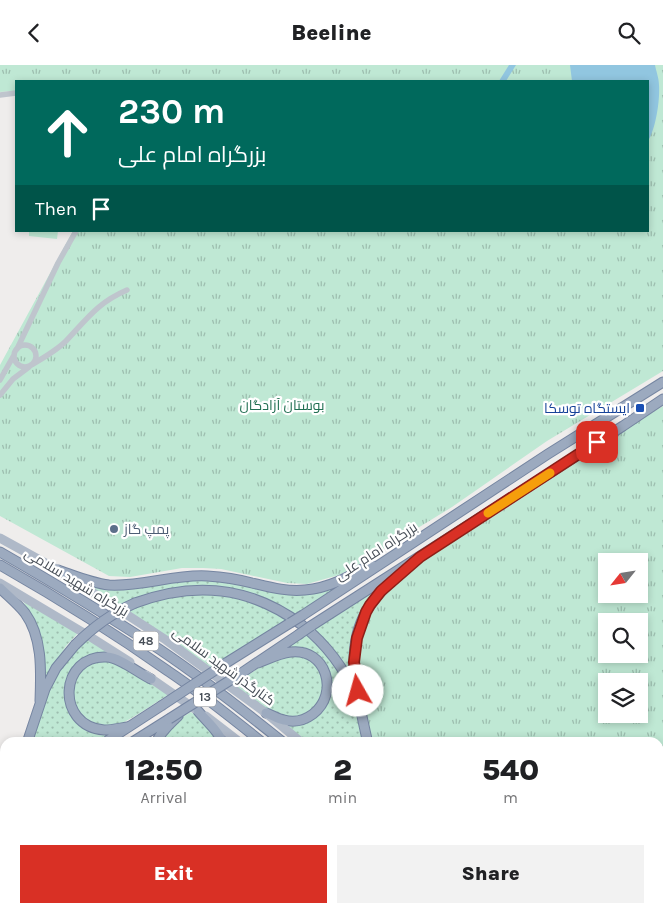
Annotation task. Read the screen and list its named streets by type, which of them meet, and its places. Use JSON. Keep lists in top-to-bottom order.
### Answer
{
  "streets": {
    "highway": [
      "بزرگراه امام علی",
      "بزرگراه شهید سلامی",
      "48",
      "13"
    ],
    "main road": ["کنارگذر شهید سلامی"]
  },
  "parks": ["بوستان آزادگان"],
  "places": {
    "transit": ["ایستگاه توسکا"],
    "other": ["پمپ گاز"]
  },
  "north": "bottom left",
  "page": {
    "header": "Beeline",
    "turn": ["230 m", "بزرگراه امام علی"],
    "then": "Then",
    "eta": [
      "12:50",
      "Arrival",
      "2",
      "min",
      "540",
      "m"
    ],
    "buttons": ["Exit", "Share"]
  }
}
